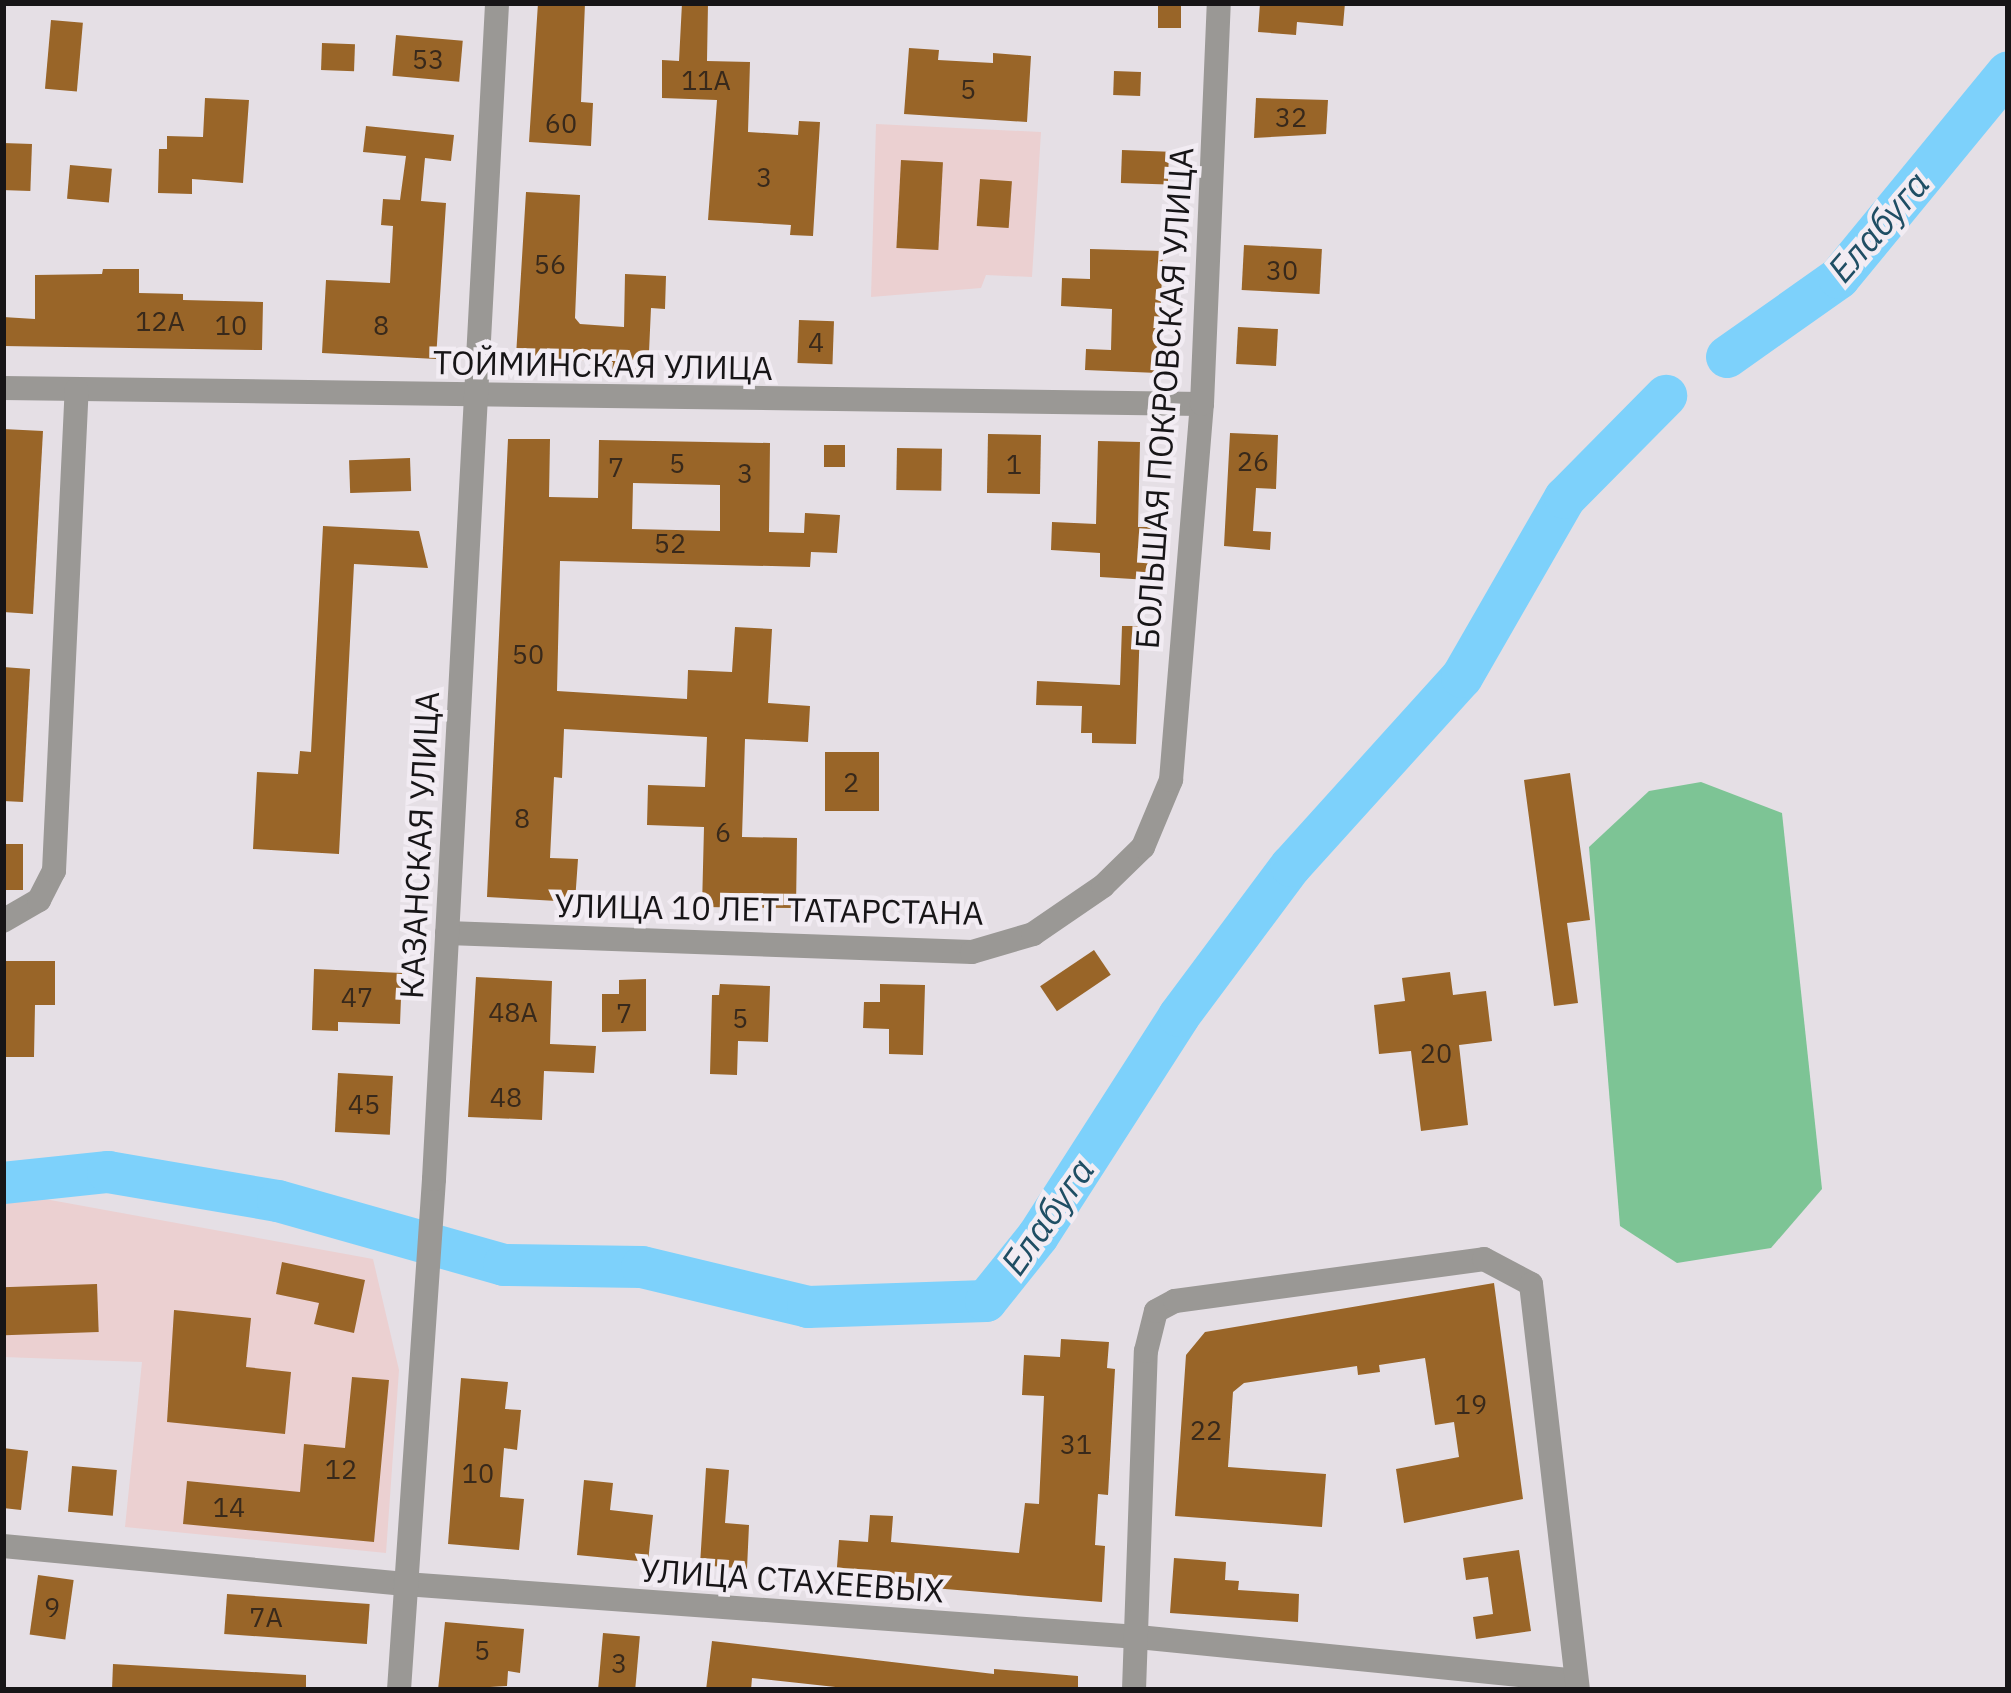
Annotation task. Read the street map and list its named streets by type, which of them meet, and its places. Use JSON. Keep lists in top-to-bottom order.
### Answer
{
  "streets": {
    "street": [
      "ТОЙМИНСКАЯ УЛИЦА",
      "БОЛЬШАЯ ПОКРОВСКАЯ УЛИЦА",
      "КАЗАНСКАЯ УЛИЦА",
      "УЛИЦА 10 ЛЕТ ТАТАРСТАНА",
      "УЛИЦА СТАХЕЕВЫХ"
    ]
  },
  "crossings": [
    ["ТОЙМИНСКАЯ УЛИЦА", "БОЛЬШАЯ ПОКРОВСКАЯ УЛИЦА"],
    ["ТОЙМИНСКАЯ УЛИЦА", "КАЗАНСКАЯ УЛИЦА"],
    ["БОЛЬШАЯ ПОКРОВСКАЯ УЛИЦА", "УЛИЦА 10 ЛЕТ ТАТАРСТАНА"],
    ["КАЗАНСКАЯ УЛИЦА", "УЛИЦА 10 ЛЕТ ТАТАРСТАНА"],
    ["КАЗАНСКАЯ УЛИЦА", "УЛИЦА СТАХЕЕВЫХ"]
  ],
  "water": ["Елабуга"],
  "house_numbers": [
    "53",
    "11А",
    "5",
    "32",
    "60",
    "3",
    "56",
    "30",
    "12А",
    "10",
    "8",
    "4",
    "26",
    "5",
    "1",
    "7",
    "3",
    "52",
    "50",
    "2",
    "8",
    "6",
    "47",
    "48А",
    "7",
    "5",
    "20",
    "48",
    "45",
    "19",
    "22",
    "31",
    "12",
    "10",
    "14",
    "9",
    "7А",
    "5",
    "3"
  ]
}
